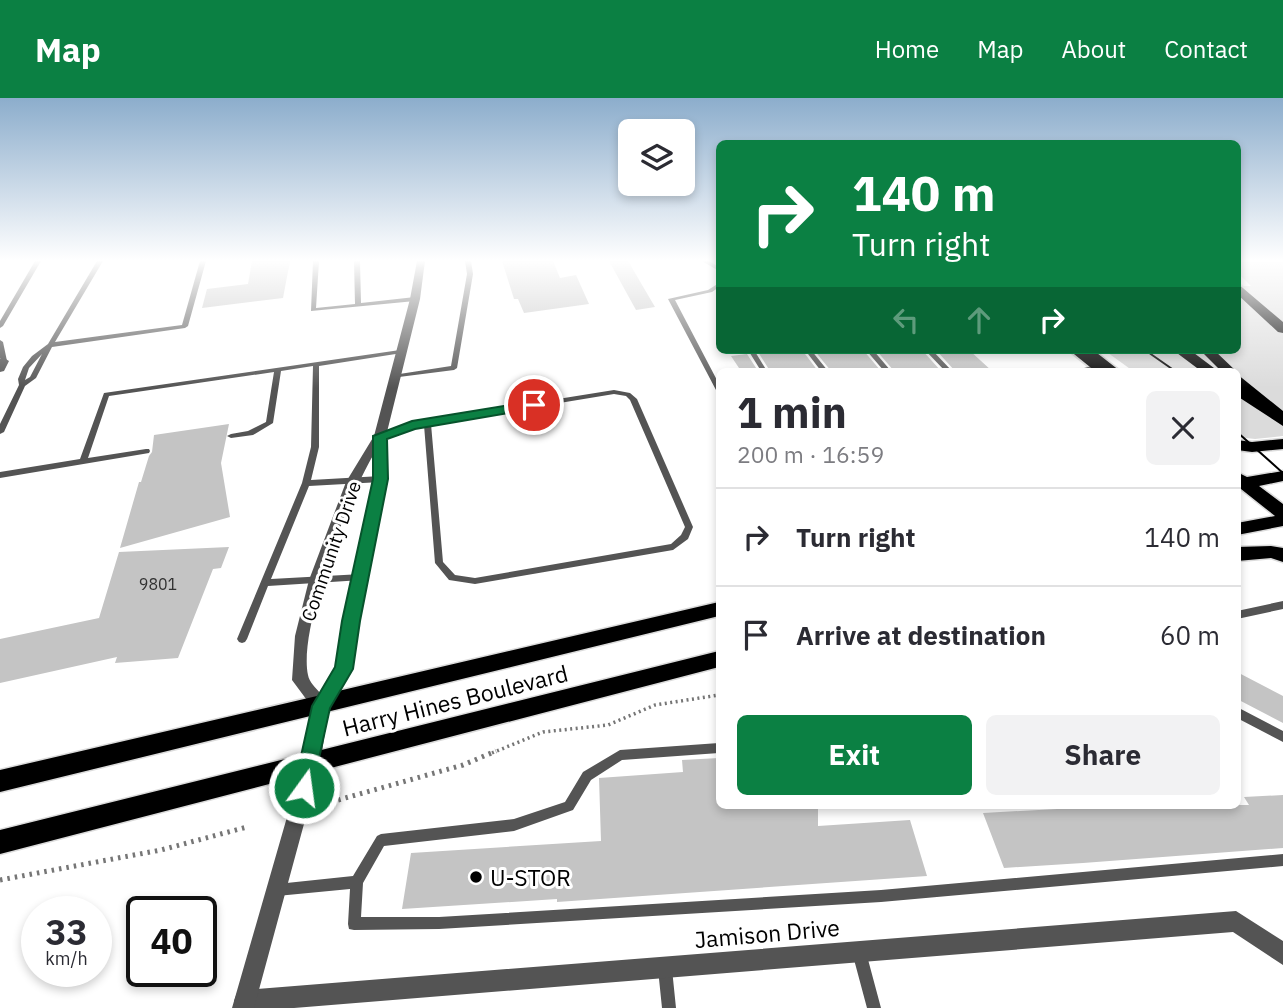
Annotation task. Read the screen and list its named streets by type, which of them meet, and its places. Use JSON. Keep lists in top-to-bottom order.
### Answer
{
  "streets": {
    "main road": ["Harry Hines Boulevard"],
    "street": ["Community Drive", "Jamison Drive"]
  },
  "crossings": [
    ["Community Drive", "Harry Hines Boulevard"],
    ["Community Drive", "Jamison Drive"]
  ],
  "places": ["U-STOR"],
  "house_numbers": ["9801"],
  "page": {
    "header": "Map",
    "nav": [
      "Home",
      "Map",
      "About",
      "Contact"
    ],
    "turn": ["140 m", "Turn right"],
    "heading": ["1 min", "200 m · 16:59"],
    "list": [
      {
        "name": "Turn right",
        "value": "140 m"
      },
      {
        "name": "Arrive at destination",
        "value": "60 m"
      }
    ],
    "buttons": ["Exit", "Share"],
    "speed": "33 km/h",
    "limit": "40"
  }
}
